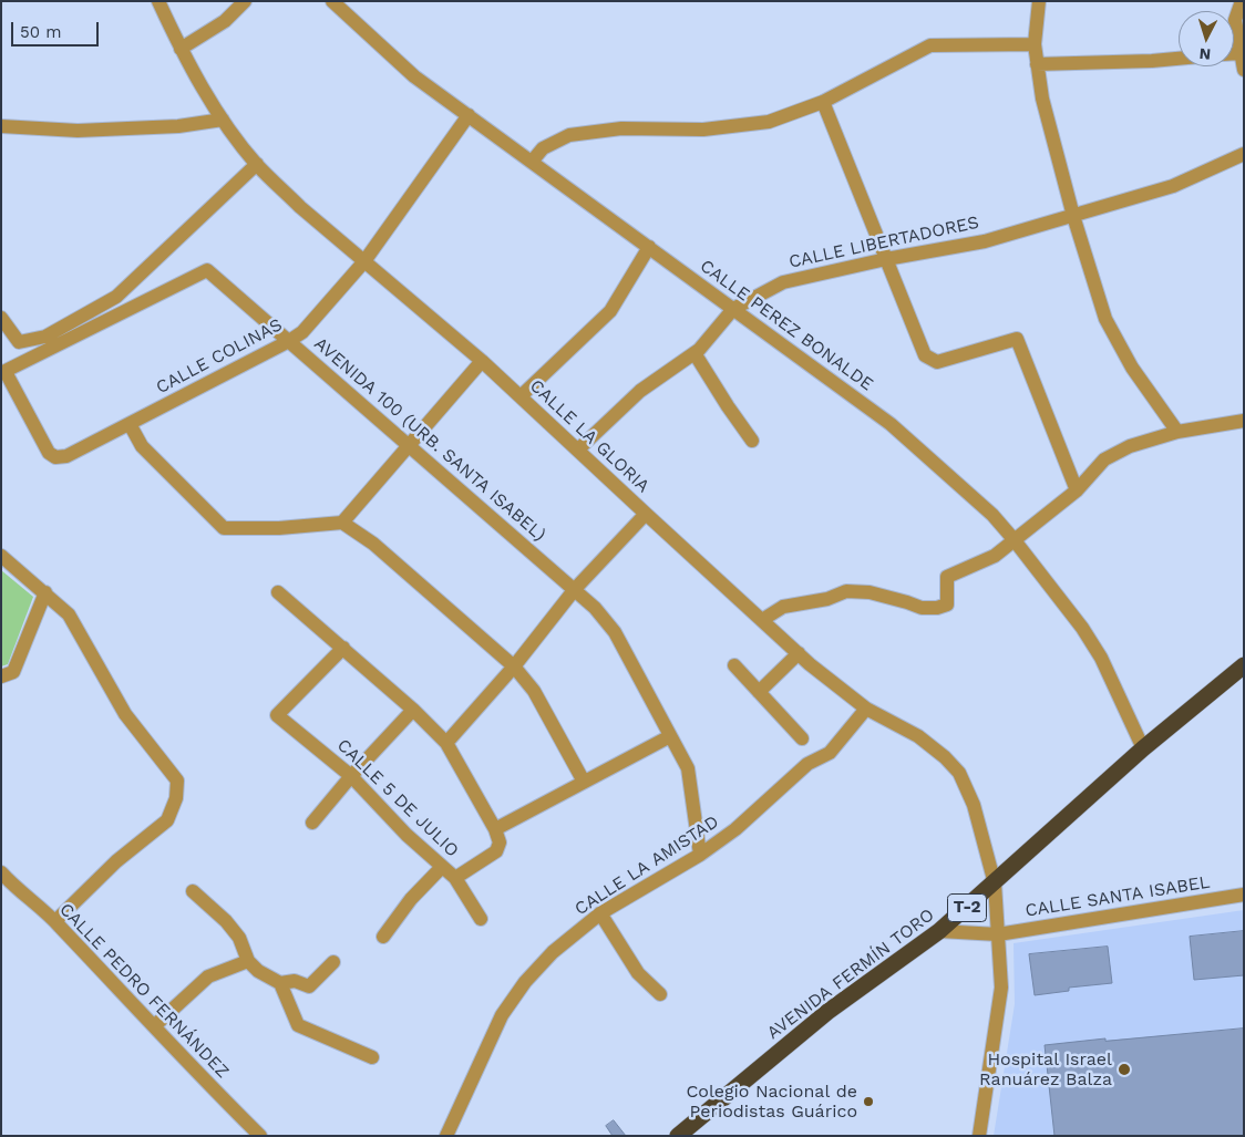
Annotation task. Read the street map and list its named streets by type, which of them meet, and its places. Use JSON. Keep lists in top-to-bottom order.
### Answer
{
  "streets": {
    "highway": ["T-2", "AVENIDA FERMÍN TORO"],
    "street": [
      "CALLE LIBERTADORES",
      "CALLE PEREZ BONALDE",
      "CALLE COLINAS",
      "CALLE LA GLORIA",
      "AVENIDA 100 (URB. SANTA ISABEL)",
      "CALLE 5 DE JULIO",
      "CALLE LA AMISTAD",
      "CALLE SANTA ISABEL",
      "CALLE PEDRO FERNÁNDEZ"
    ]
  },
  "crossings": [
    ["CALLE LIBERTADORES", "CALLE PEREZ BONALDE"],
    ["CALLE LIBERTADORES", "CALLE LA GLORIA"],
    ["CALLE PEREZ BONALDE", "CALLE COLINAS"],
    ["CALLE PEREZ BONALDE", "AVENIDA FERMÍN TORO"],
    ["CALLE COLINAS", "CALLE LA GLORIA"],
    ["CALLE COLINAS", "AVENIDA 100 (URB. SANTA ISABEL)"],
    ["CALLE LA GLORIA", "CALLE LA AMISTAD"],
    ["CALLE LA GLORIA", "CALLE SANTA ISABEL"],
    ["CALLE LA GLORIA", "AVENIDA FERMÍN TORO"],
    ["AVENIDA 100 (URB. SANTA ISABEL)", "CALLE LA AMISTAD"],
    ["CALLE SANTA ISABEL", "AVENIDA FERMÍN TORO"]
  ],
  "places": ["Hospital Israel Ranuárez Balza", "Colegio Nacional de Periodistas Guárico"],
  "scale_bar": "50 m",
  "north": "bottom"
}
